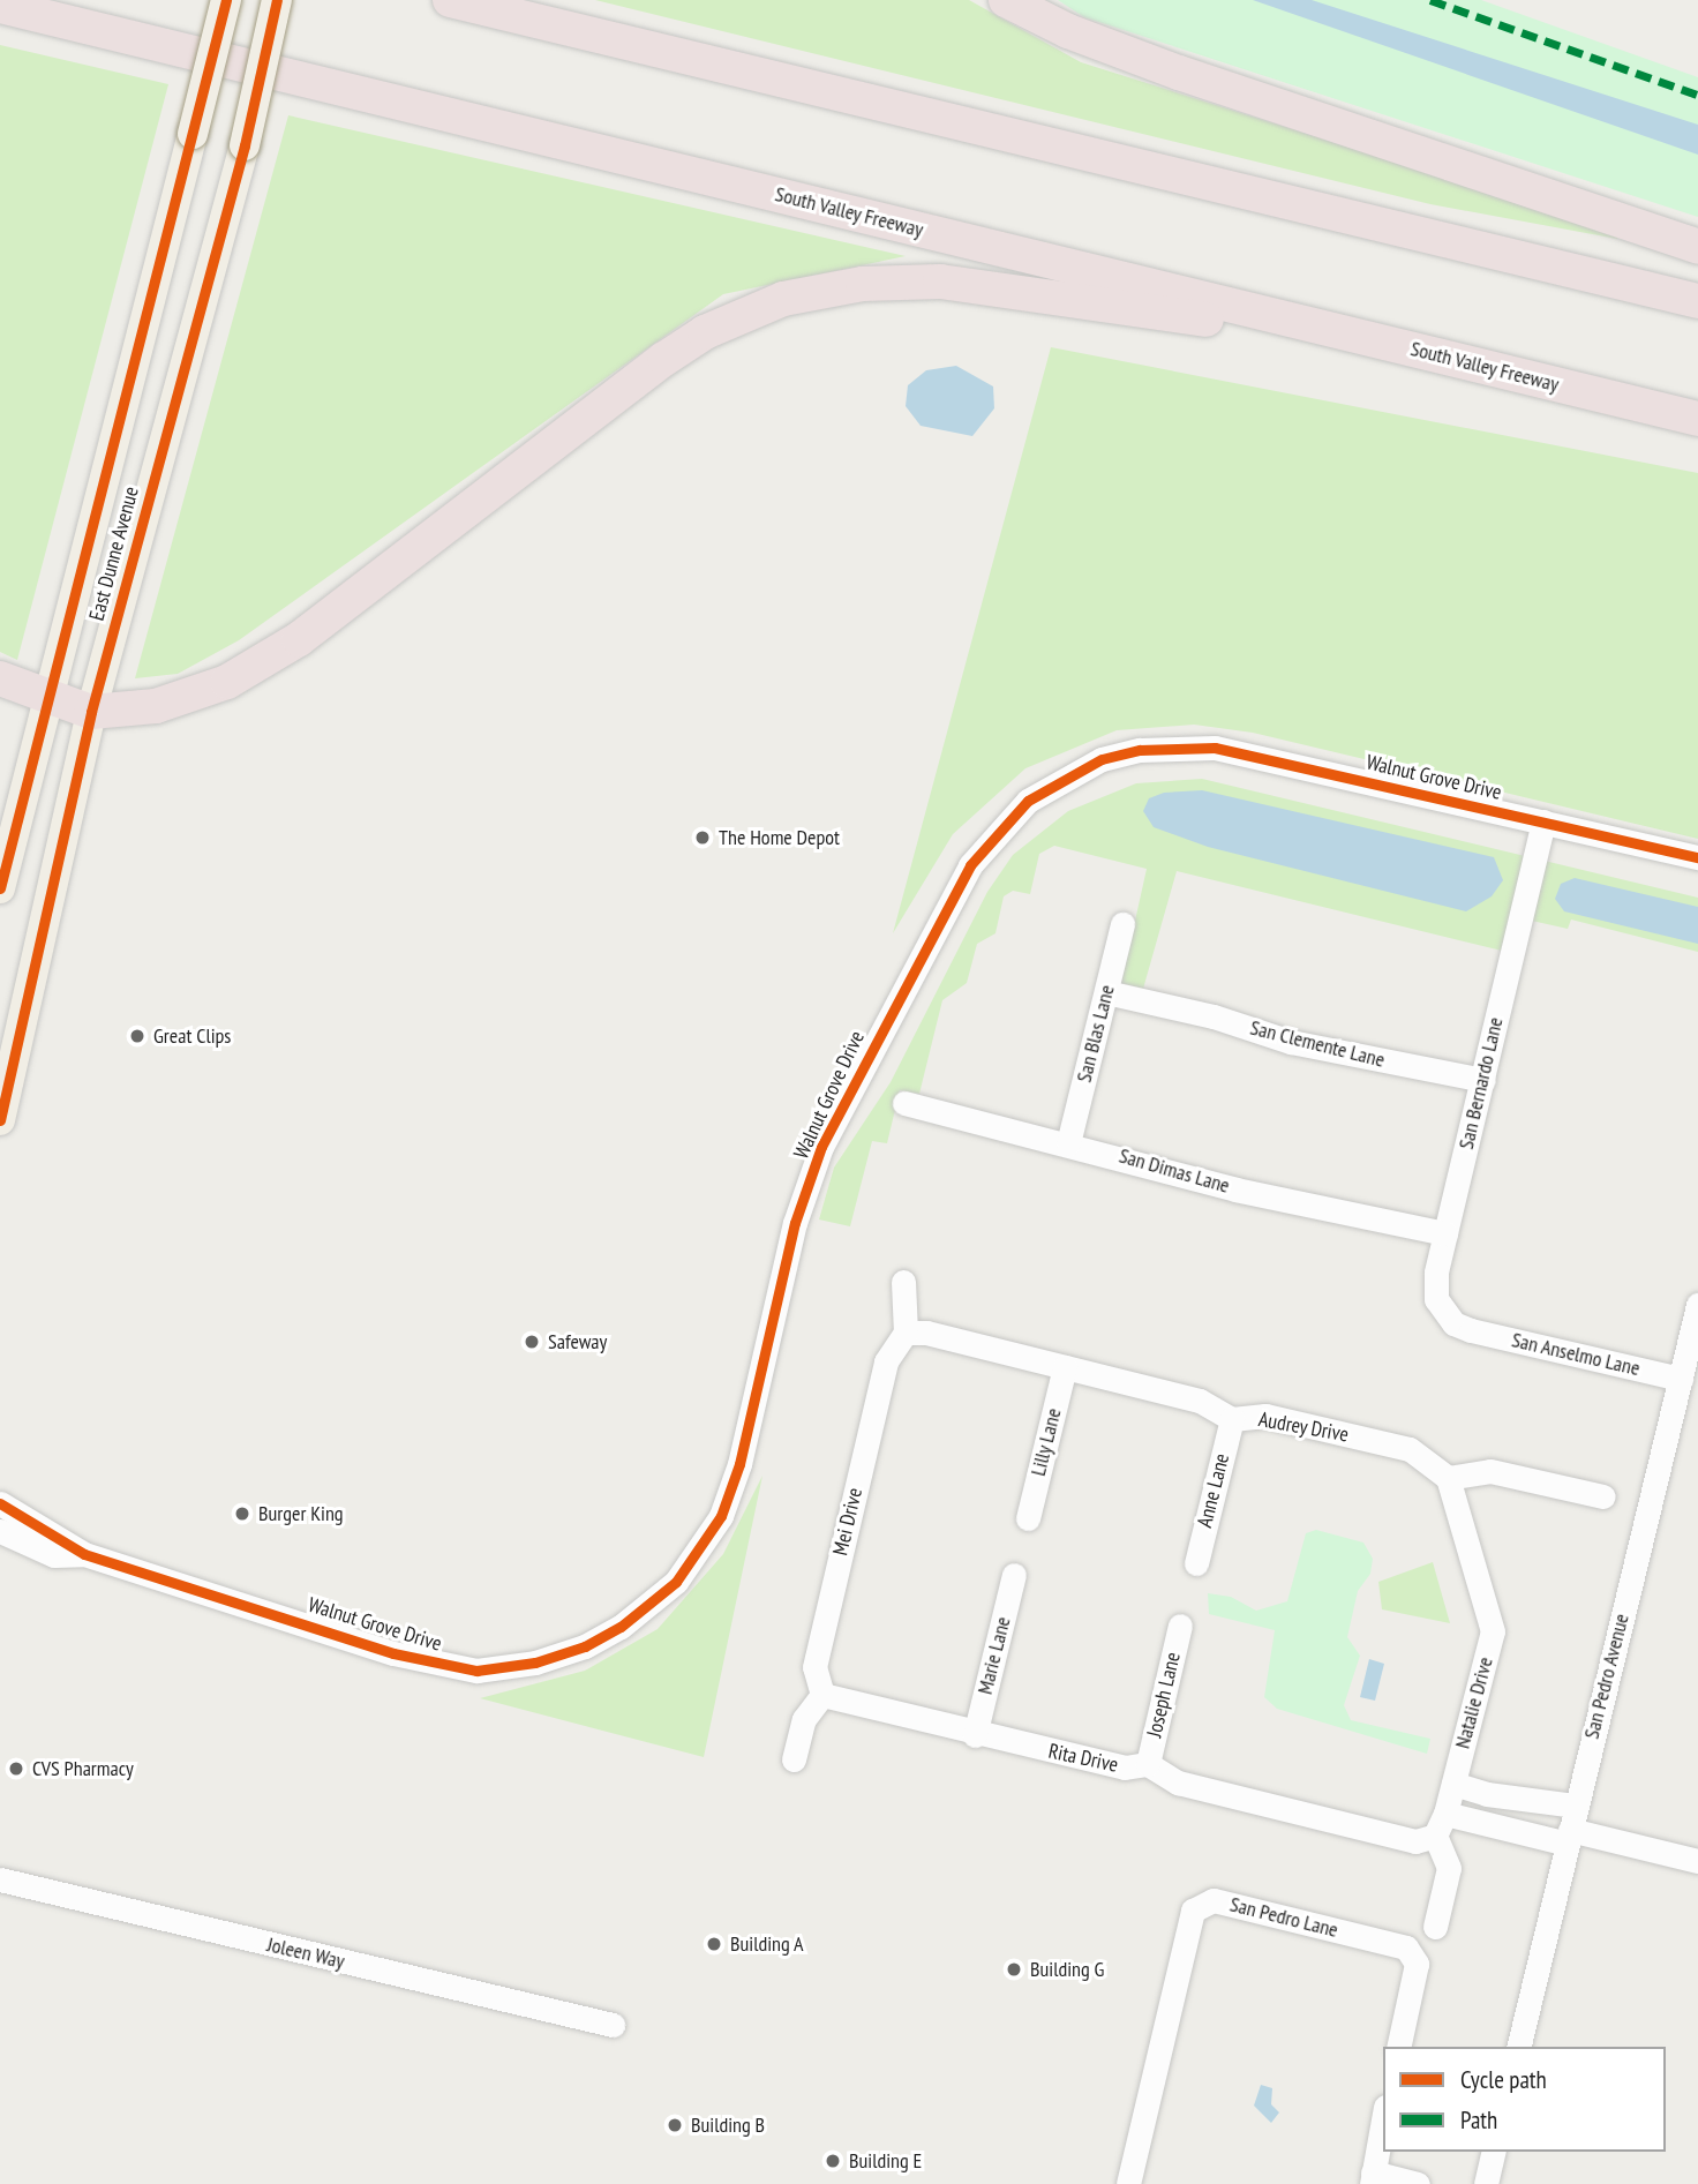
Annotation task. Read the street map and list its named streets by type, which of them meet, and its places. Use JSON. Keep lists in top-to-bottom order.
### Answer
{
  "streets": {
    "highway": ["South Valley Freeway"],
    "main road": ["East Dunne Avenue"],
    "street": [
      "Walnut Grove Drive",
      "San Blas Lane",
      "San Clemente Lane",
      "San Bernardo Lane",
      "San Dimas Lane",
      "San Anselmo Lane",
      "Audrey Drive",
      "Lilly Lane",
      "Anne Lane",
      "Mei Drive",
      "Marie Lane",
      "San Pedro Avenue",
      "Joseph Lane",
      "Natalie Drive",
      "Rita Drive",
      "San Pedro Lane",
      "Joleen Way"
    ]
  },
  "crossings": [
    ["Walnut Grove Drive", "San Bernardo Lane"],
    ["San Blas Lane", "San Clemente Lane"],
    ["San Blas Lane", "San Dimas Lane"],
    ["San Clemente Lane", "San Bernardo Lane"],
    ["San Bernardo Lane", "San Dimas Lane"],
    ["San Bernardo Lane", "San Anselmo Lane"],
    ["San Anselmo Lane", "San Pedro Avenue"],
    ["Audrey Drive", "Lilly Lane"],
    ["Audrey Drive", "Anne Lane"],
    ["Audrey Drive", "Mei Drive"],
    ["Audrey Drive", "Natalie Drive"],
    ["Mei Drive", "Rita Drive"],
    ["Marie Lane", "Rita Drive"],
    ["Joseph Lane", "Rita Drive"],
    ["Natalie Drive", "Rita Drive"]
  ],
  "places": [
    "The Home Depot",
    "Great Clips",
    "Safeway",
    "Burger King",
    "CVS Pharmacy",
    "Building A",
    "Building G",
    "Building B",
    "Building E"
  ],
  "legend": ["Cycle path", "Path"]
}
